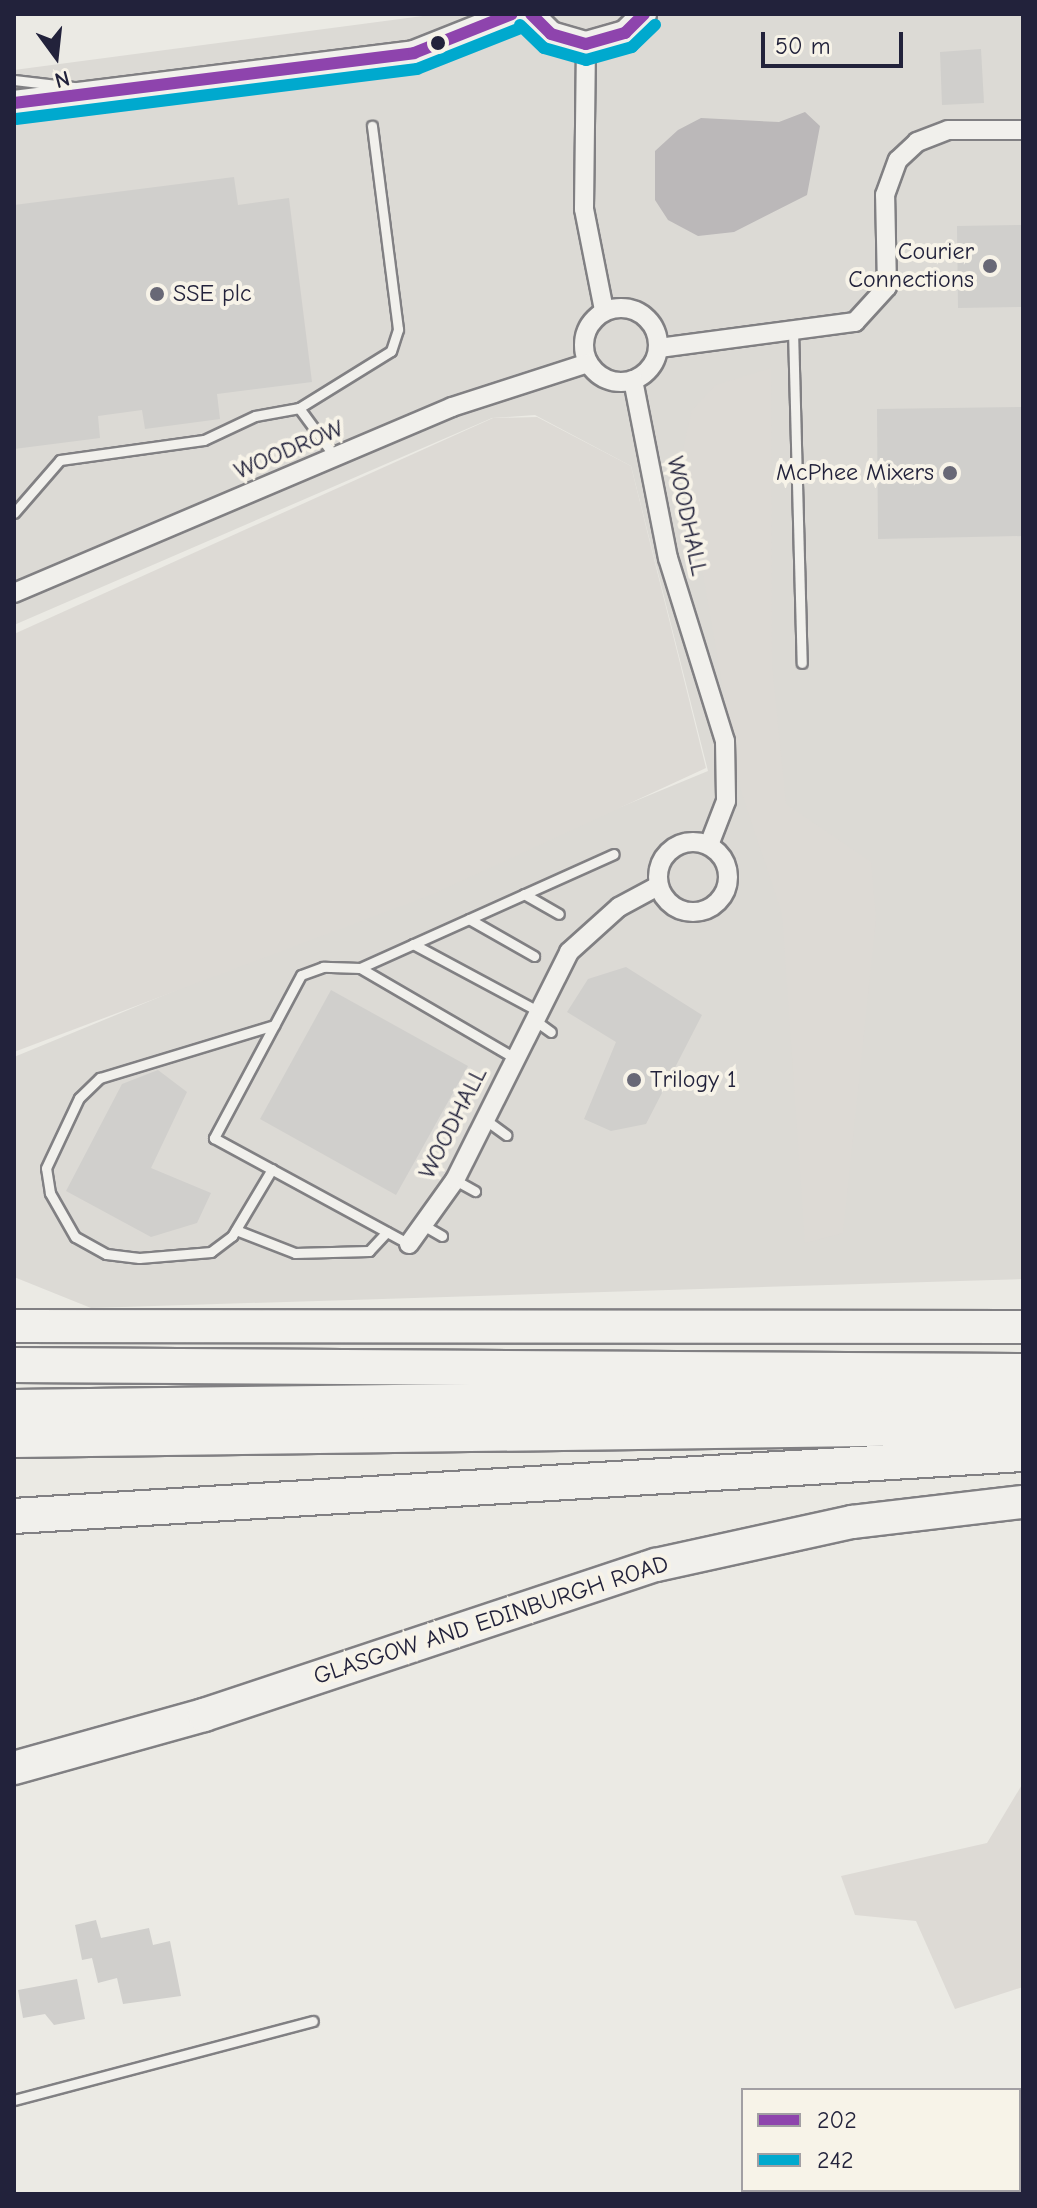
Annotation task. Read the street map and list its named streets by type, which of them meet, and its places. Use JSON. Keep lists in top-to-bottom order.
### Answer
{
  "streets": {
    "highway": ["GLASGOW AND EDINBURGH ROAD"],
    "street": ["WOODROW", "WOODHALL"]
  },
  "crossings": [
    ["WOODROW", "WOODHALL"]
  ],
  "places": [
    "Courier Connections",
    "SSE plc",
    "McPhee Mixers",
    "Trilogy 1"
  ],
  "lines": ["transit line 202", "transit line 242"],
  "legend": ["202", "242"],
  "scale_bar": "50 m",
  "north": "bottom"
}
